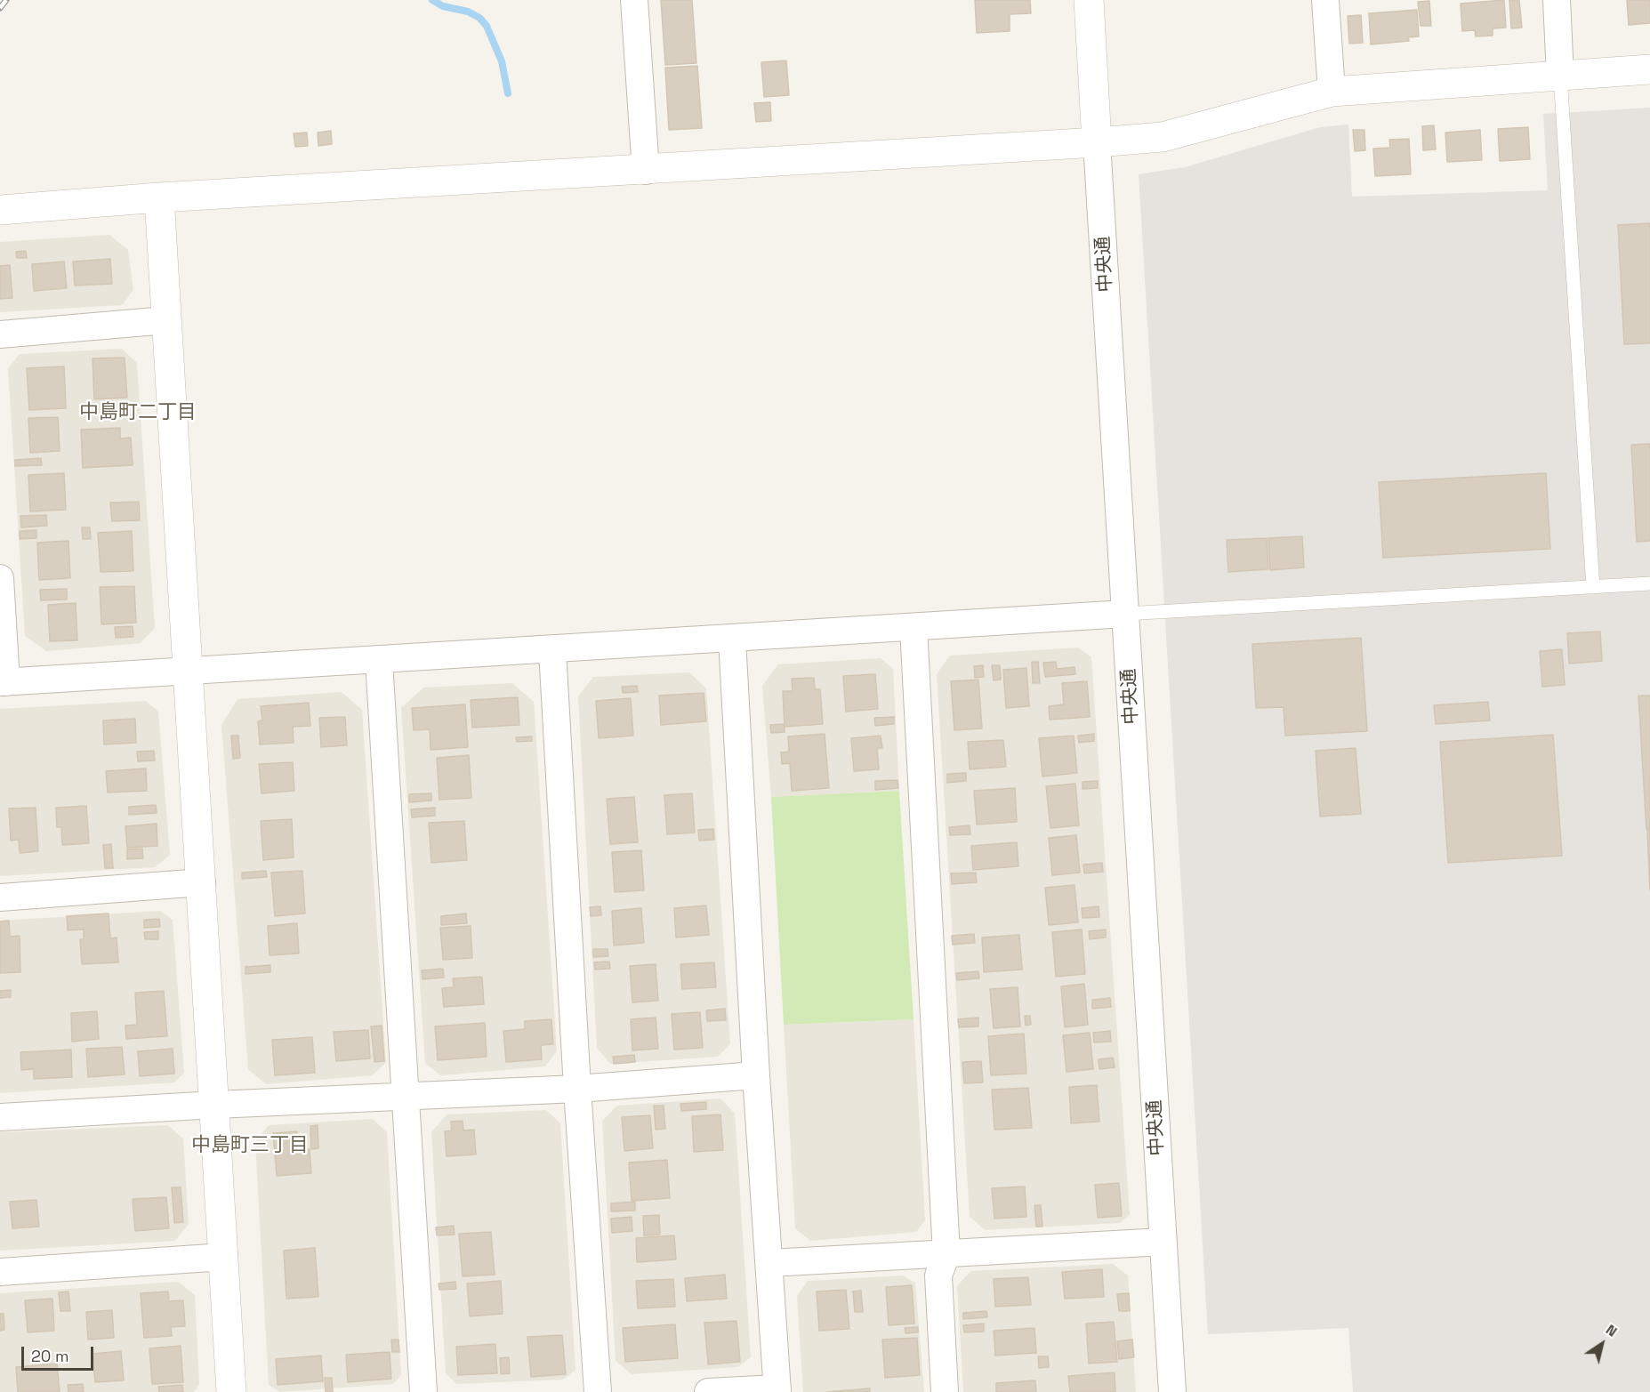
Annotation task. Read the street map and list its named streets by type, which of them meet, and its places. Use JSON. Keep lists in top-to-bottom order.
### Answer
{
  "streets": {
    "street": ["中央通"]
  },
  "districts": ["中島町二丁目", "中島町三丁目"],
  "scale_bar": "20 m",
  "north": "top right"
}
